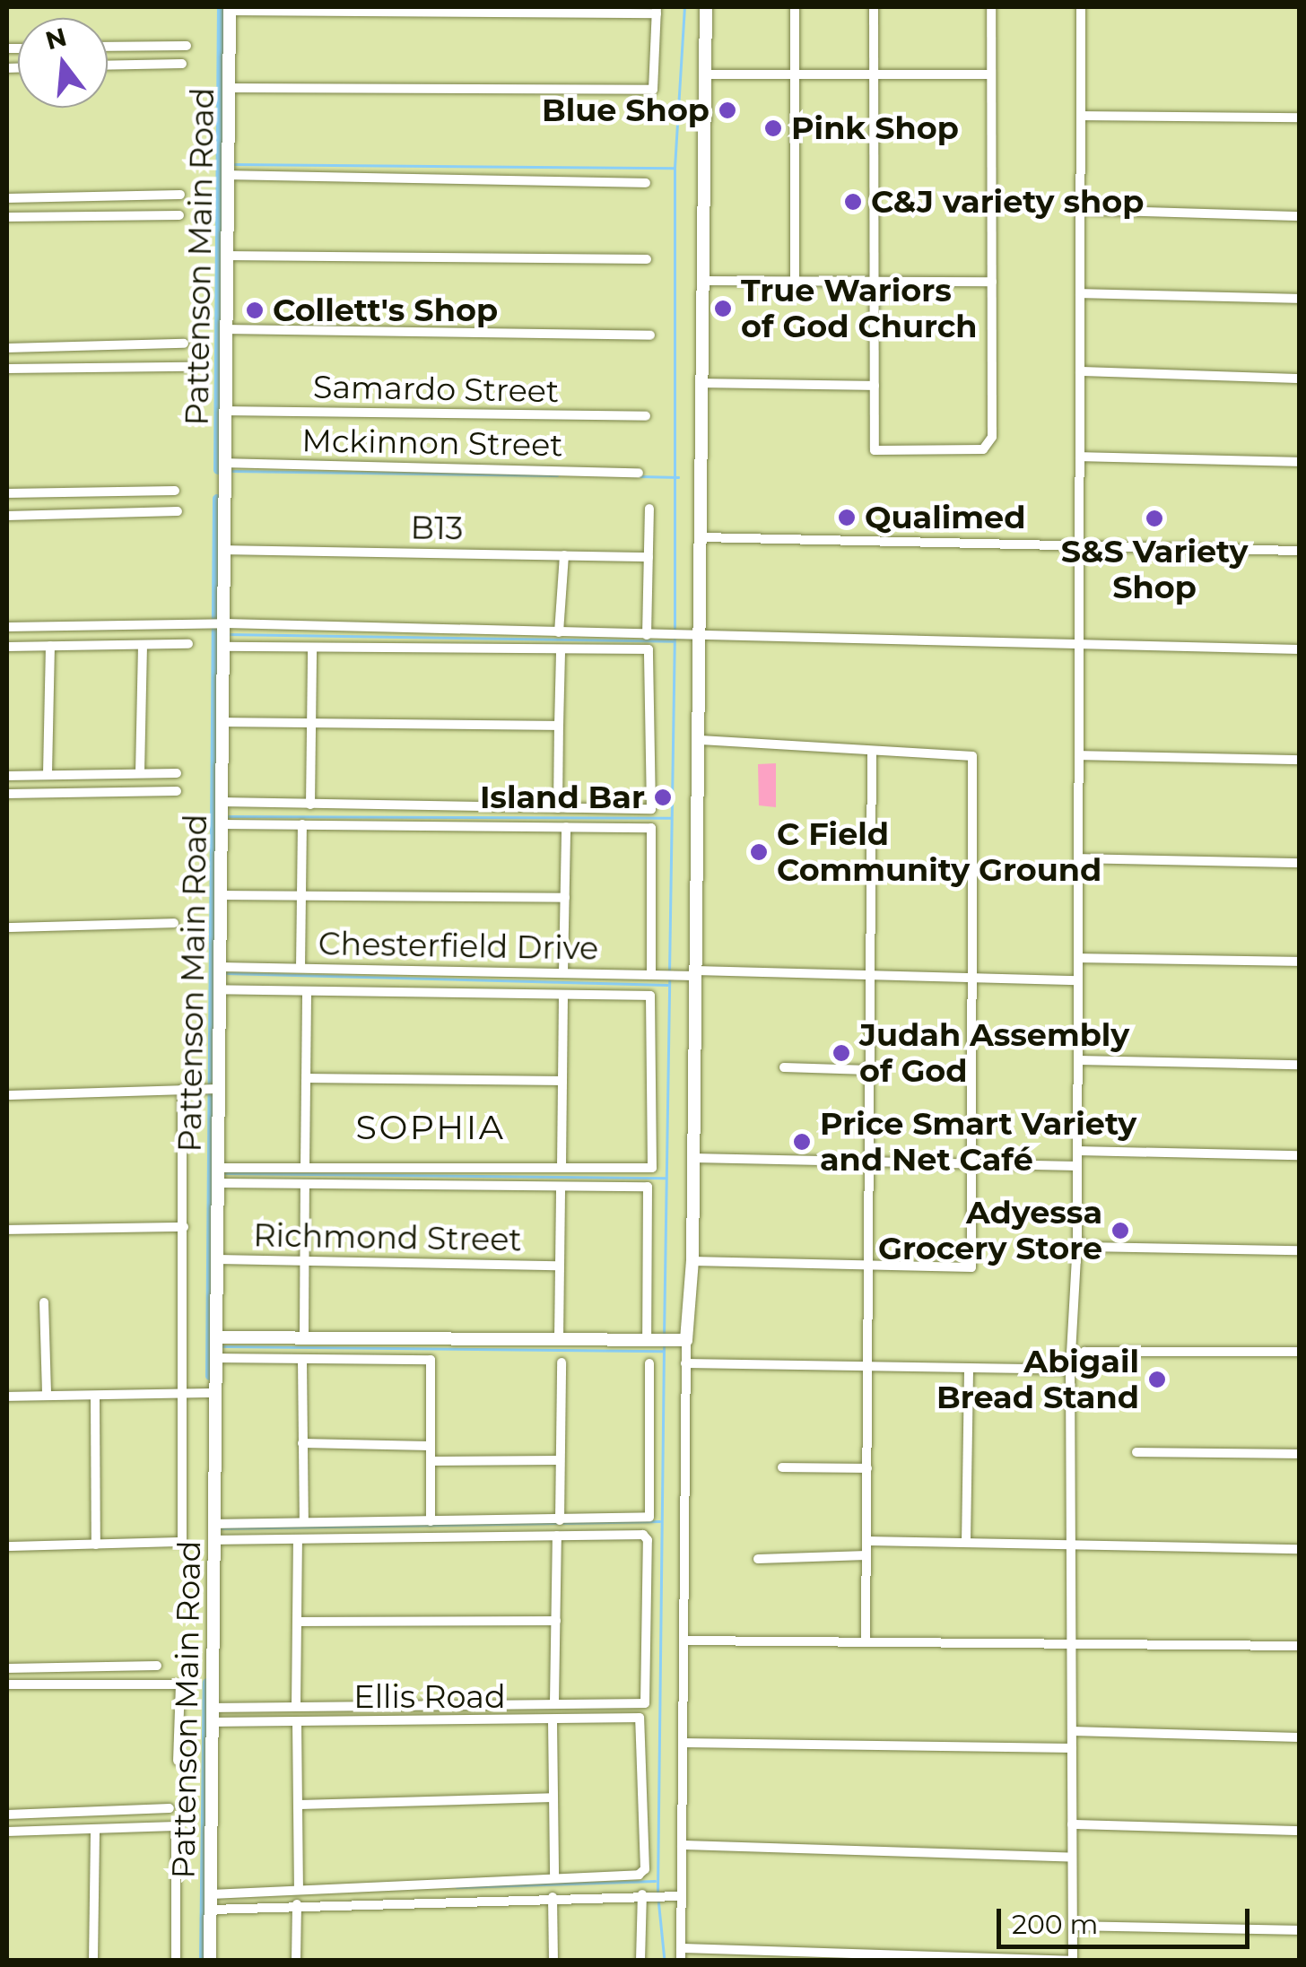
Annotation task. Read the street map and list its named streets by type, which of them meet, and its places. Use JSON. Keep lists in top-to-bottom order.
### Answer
{
  "streets": {
    "street": [
      "Pattenson Main Road",
      "Samardo Street",
      "Mckinnon Street",
      "B13",
      "Chesterfield Drive",
      "Richmond Street",
      "Ellis Road"
    ]
  },
  "crossings": [
    ["Pattenson Main Road", "Samardo Street"],
    ["Pattenson Main Road", "Mckinnon Street"],
    ["Pattenson Main Road", "B13"],
    ["Pattenson Main Road", "Chesterfield Drive"],
    ["Pattenson Main Road", "Richmond Street"],
    ["Pattenson Main Road", "Ellis Road"]
  ],
  "districts": ["SOPHIA"],
  "places": [
    "Blue Shop",
    "Pink Shop",
    "C&J variety shop",
    "True Wariors of God Church",
    "Collett's Shop",
    "Qualimed",
    "S&S Variety Shop",
    "Island Bar",
    "C Field Community Ground",
    "Judah Assembly of God",
    "Price Smart Variety and Net Café",
    "Adyessa Grocery Store",
    "Abigail Bread Stand"
  ],
  "scale_bar": "200 m",
  "north": "top"
}
